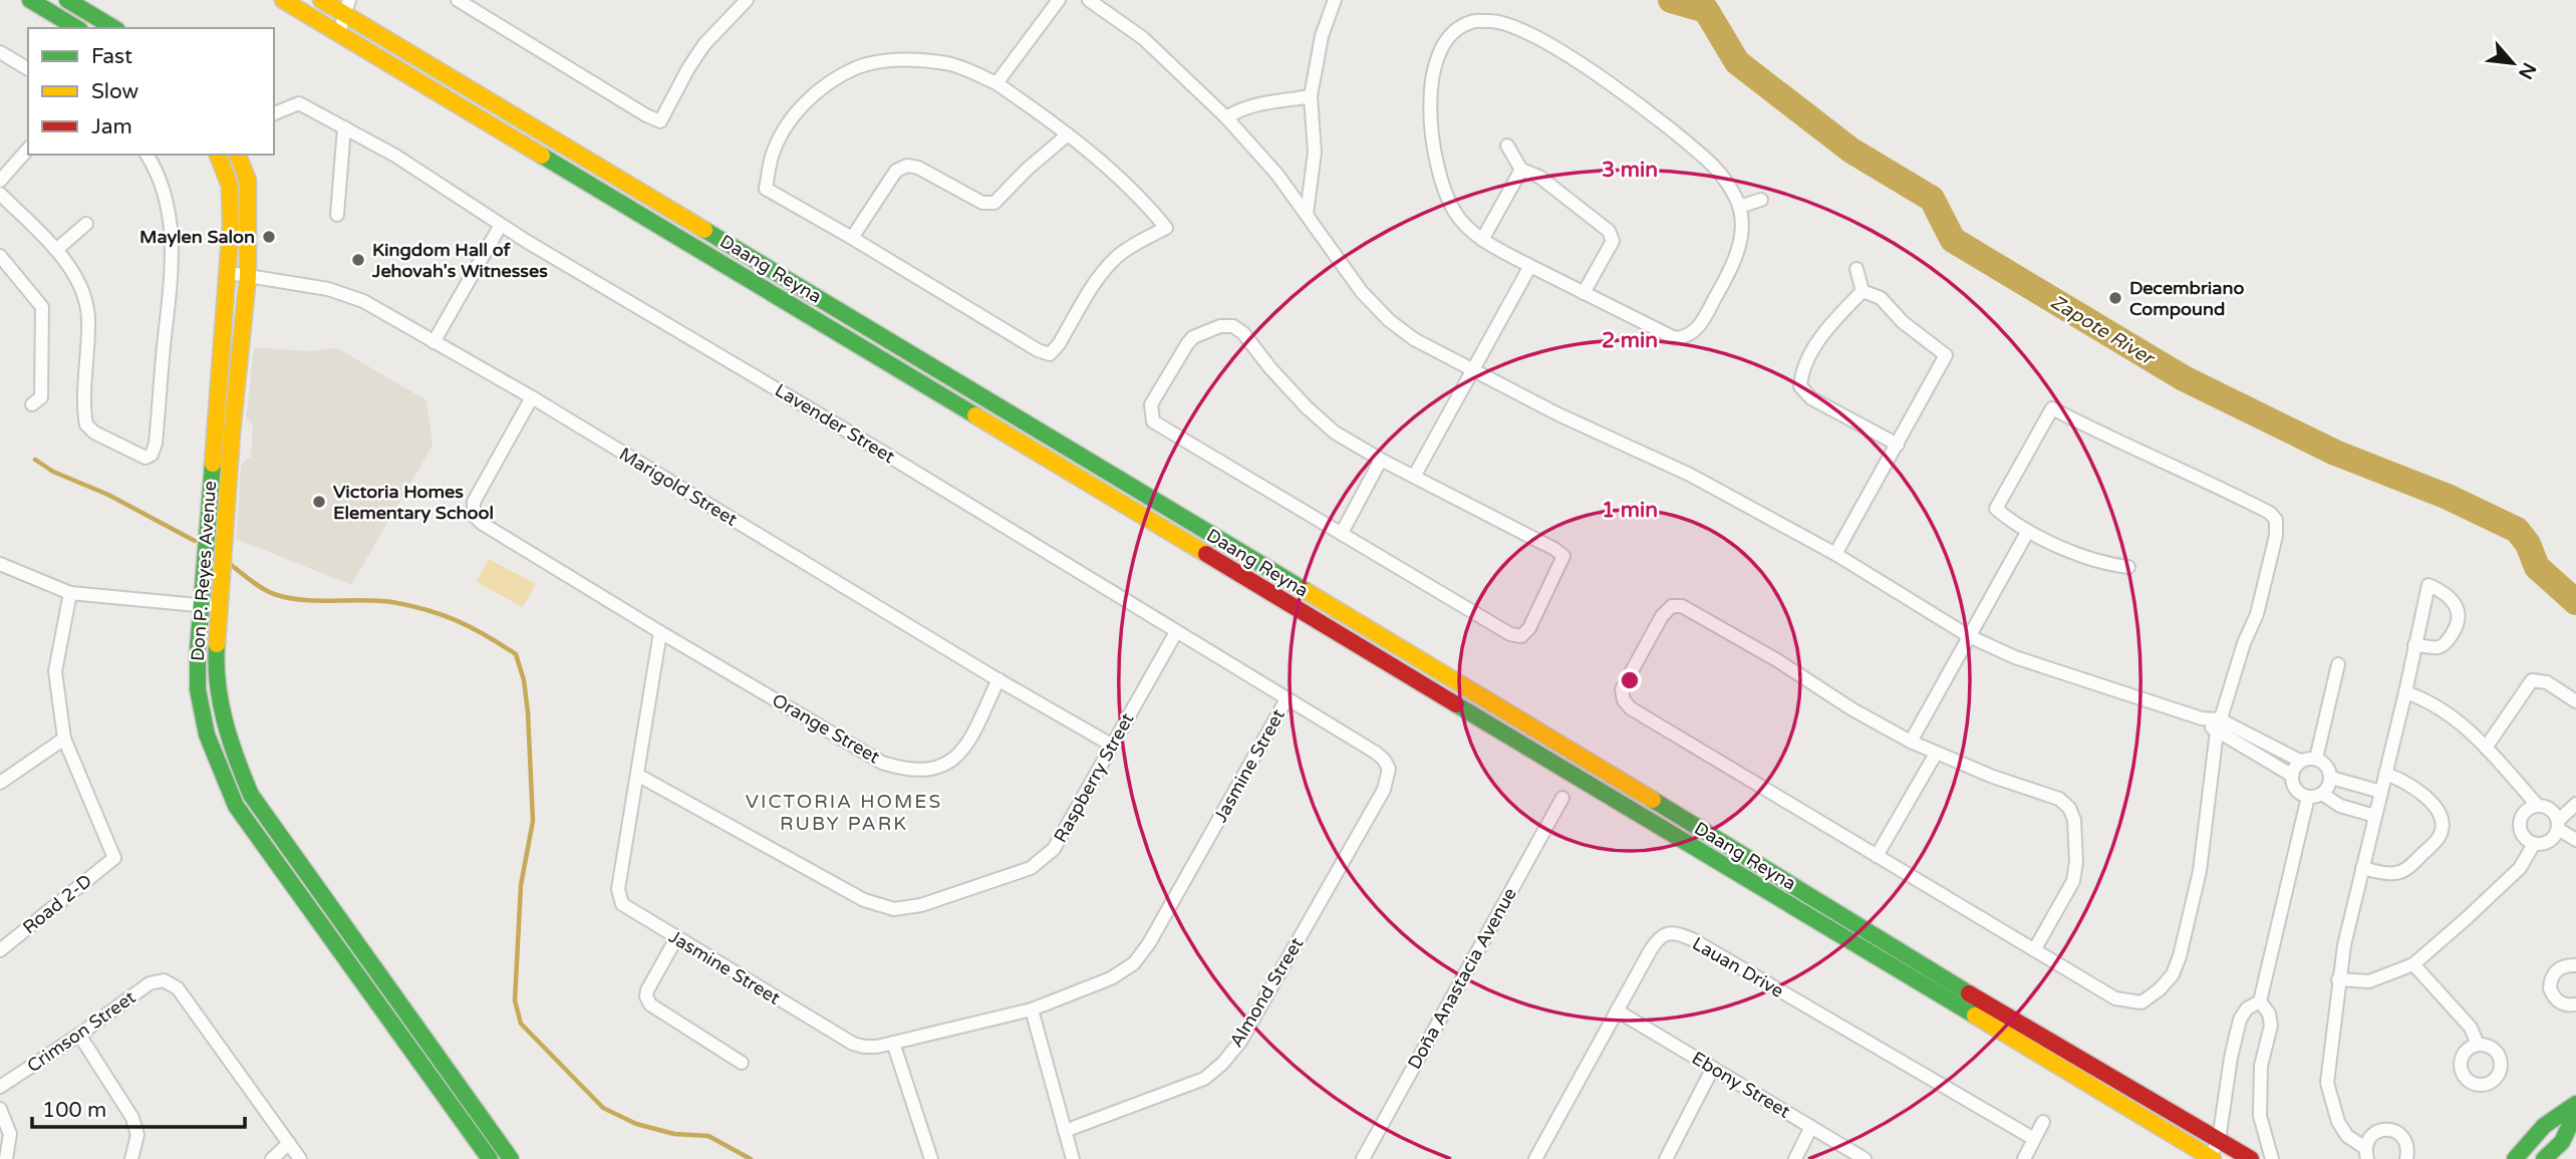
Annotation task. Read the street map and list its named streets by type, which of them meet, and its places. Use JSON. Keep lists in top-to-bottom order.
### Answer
{
  "streets": {
    "main road": ["Daang Reyna", "Don P. Reyes Avenue"],
    "street": [
      "Lavender Street",
      "Marigold Street",
      "Orange Street",
      "Jasmine Street",
      "Raspberry Street",
      "Road 2-D",
      "Lauan Drive",
      "Doña Anastacia Avenue",
      "Almond Street",
      "Crimson Street",
      "Ebony Street"
    ]
  },
  "crossings": [
    ["Lavender Street", "Jasmine Street"],
    ["Lavender Street", "Raspberry Street"],
    ["Lavender Street", "Almond Street"],
    ["Marigold Street", "Don P. Reyes Avenue"],
    ["Marigold Street", "Orange Street"],
    ["Marigold Street", "Raspberry Street"],
    ["Orange Street", "Jasmine Street"],
    ["Jasmine Street", "Raspberry Street"],
    ["Lauan Drive", "Ebony Street"]
  ],
  "districts": ["VICTORIA HOMES RUBY PARK"],
  "water": ["Zapote River"],
  "places": [
    "Maylen Salon",
    "Kingdom Hall of Jehovah's Witnesses",
    "Decembriano Compound",
    "Victoria Homes Elementary School"
  ],
  "legend": ["Fast", "Slow", "Jam"],
  "scale_bar": "100 m",
  "north": "bottom right",
  "rings": ["3 min", "2 min", "1 min"]
}
